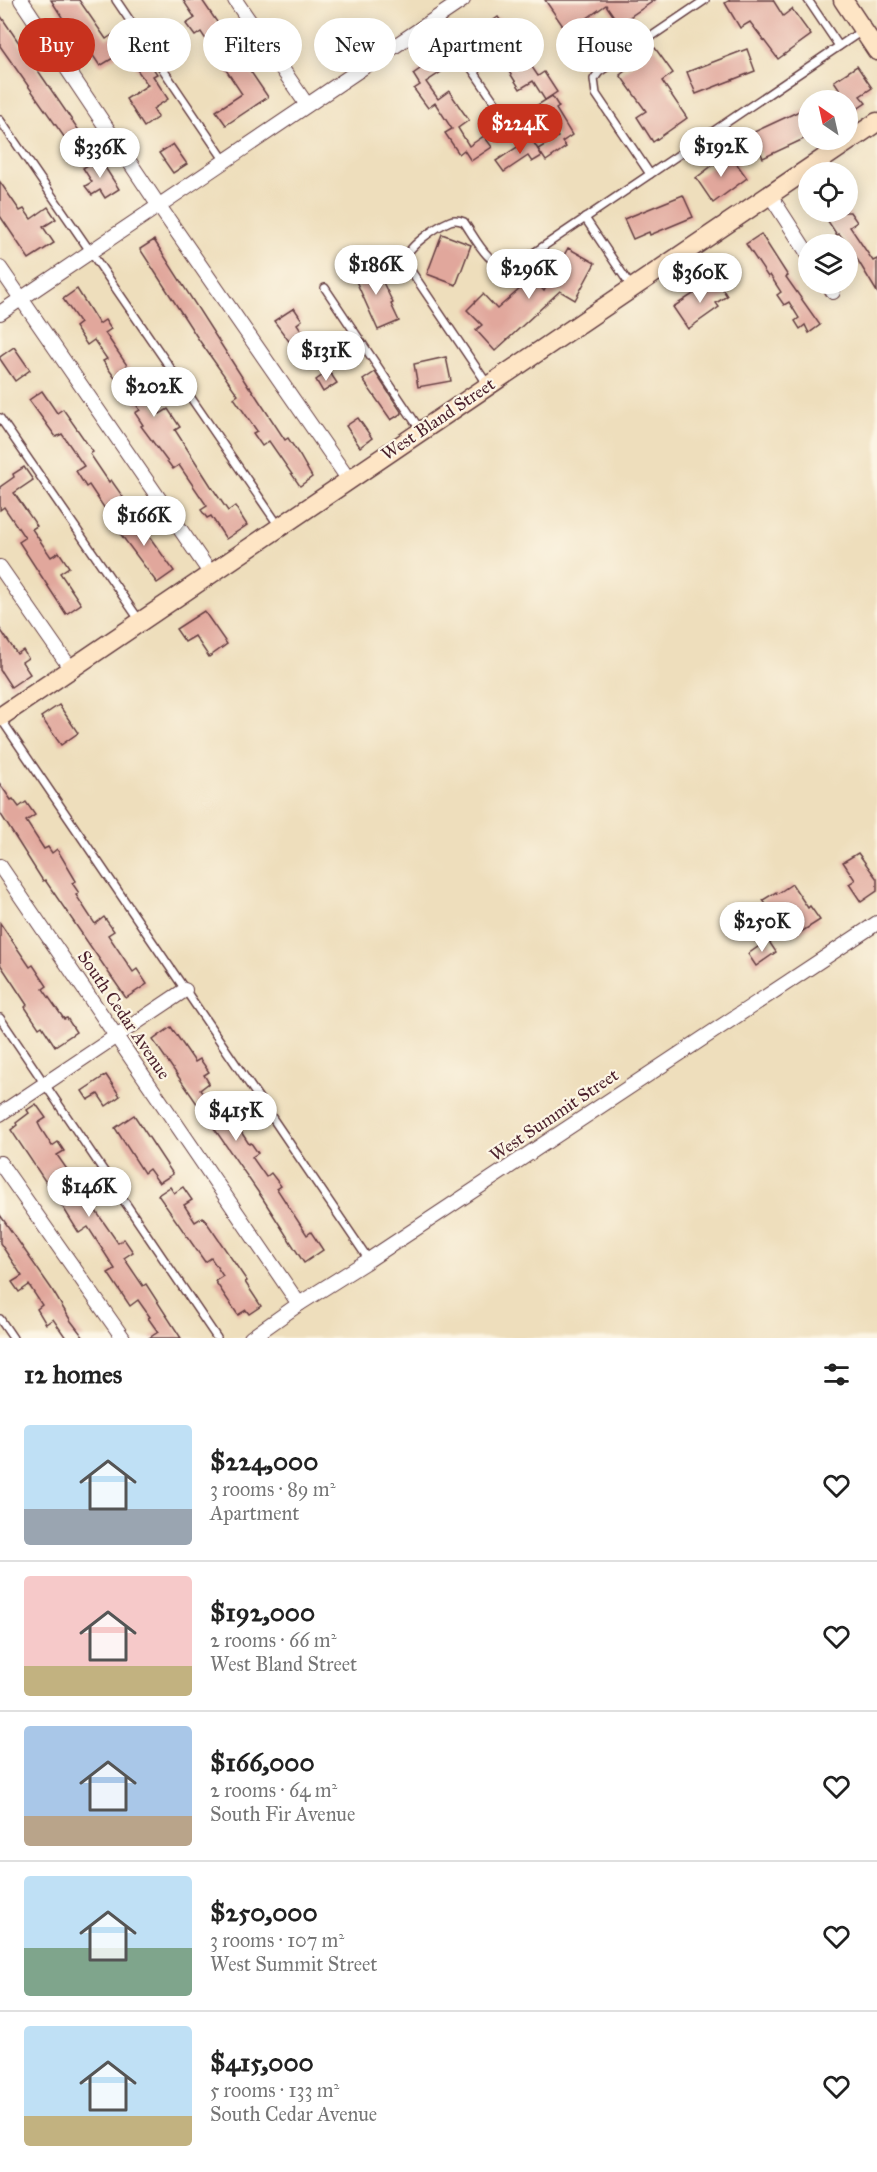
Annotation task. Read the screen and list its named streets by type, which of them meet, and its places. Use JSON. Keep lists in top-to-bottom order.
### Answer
{
  "streets": {
    "street": ["West Bland Street", "South Cedar Avenue", "West Summit Street"]
  },
  "crossings": [
    ["South Cedar Avenue", "West Summit Street"]
  ],
  "north": "top left",
  "page": {
    "chip": [
      "Buy",
      "Rent",
      "Filters",
      "New",
      "Apartment",
      "House"
    ],
    "price": [
      "$224K",
      "$192K",
      "$336K",
      "$186K",
      "$296K",
      "$360K",
      "$131K",
      "$202K",
      "$166K",
      "$250K",
      "$415K",
      "$146K"
    ],
    "heading": "12 homes",
    "list": [
      {
        "name": "$224,000",
        "note": "3 rooms · 89 m² · Apartment"
      },
      {
        "name": "$192,000",
        "note": "2 rooms · 66 m² · West Bland Street"
      },
      {
        "name": "$166,000",
        "note": "2 rooms · 64 m² · South Fir Avenue"
      },
      {
        "name": "$250,000",
        "note": "3 rooms · 107 m² · West Summit Street"
      },
      {
        "name": "$415,000",
        "note": "5 rooms · 133 m² · South Cedar Avenue"
      }
    ]
  }
}
